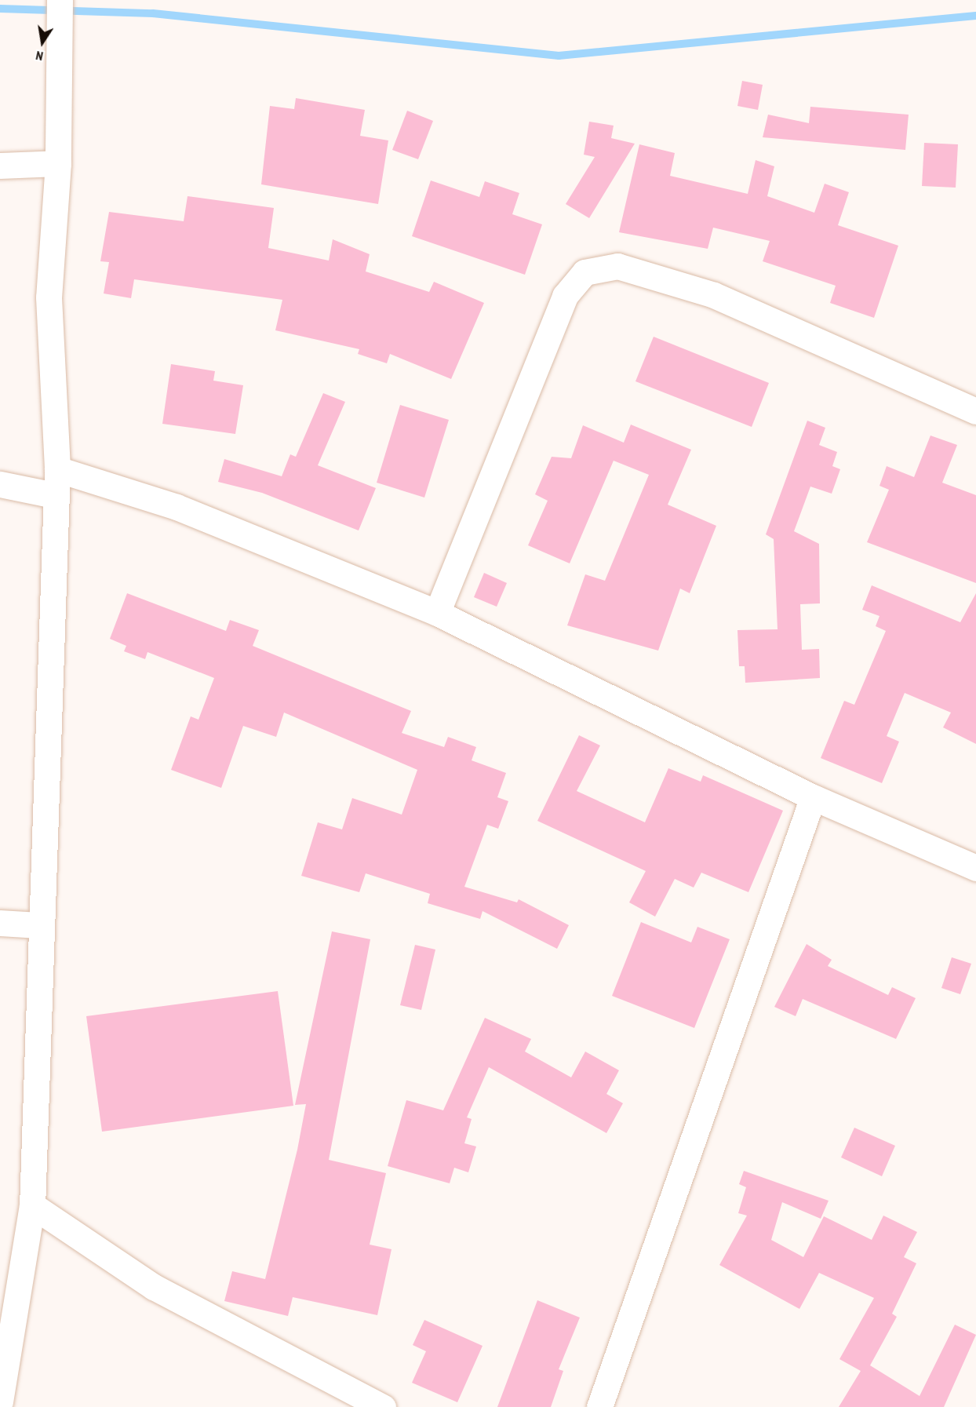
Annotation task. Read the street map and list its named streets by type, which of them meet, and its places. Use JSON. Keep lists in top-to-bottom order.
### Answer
{
  "north": "bottom"
}
